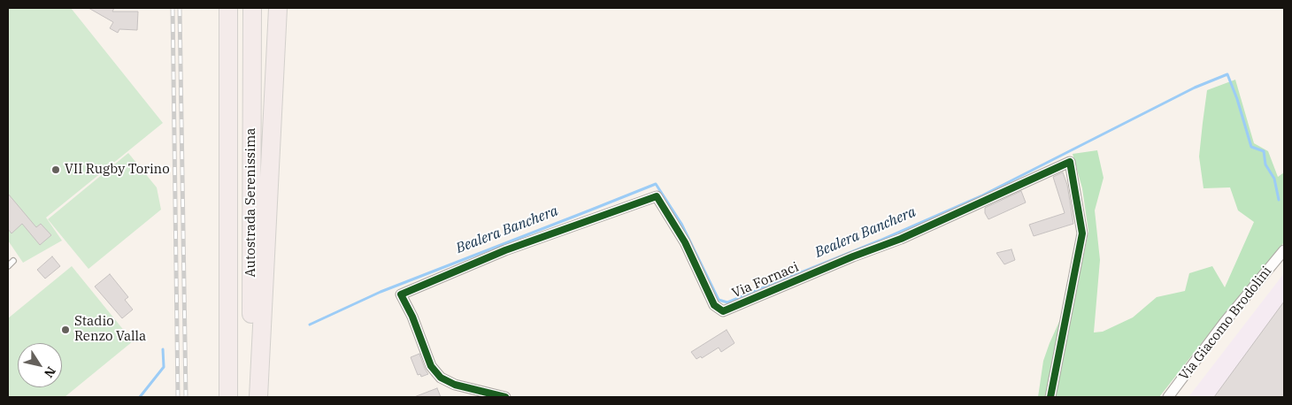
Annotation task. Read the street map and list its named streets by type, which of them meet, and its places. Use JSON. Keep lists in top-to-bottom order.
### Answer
{
  "streets": {
    "highway": ["Autostrada Serenissima"],
    "street": ["Via Fornaci", "Via Giacomo Brodolini"]
  },
  "water": ["Bealera Banchera"],
  "places": ["VII Rugby Torino", "Stadio Renzo Valla"],
  "north": "bottom right"
}
